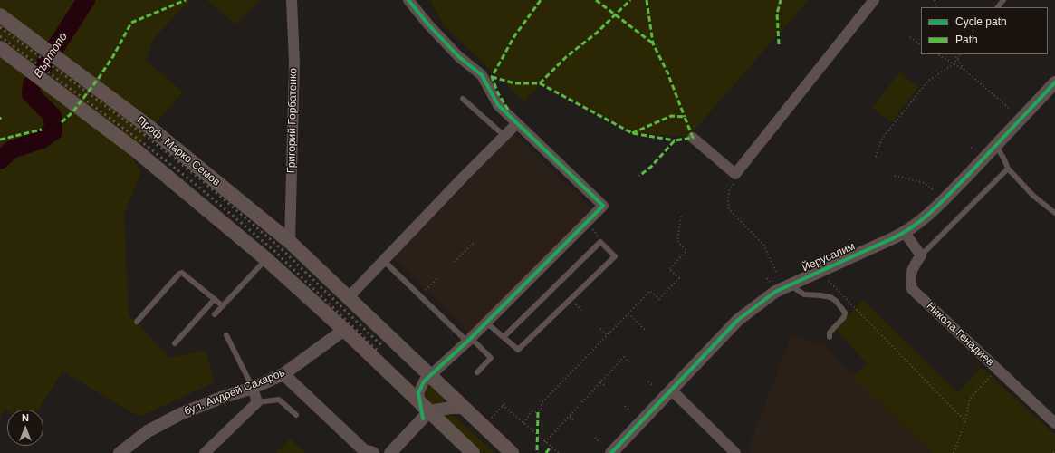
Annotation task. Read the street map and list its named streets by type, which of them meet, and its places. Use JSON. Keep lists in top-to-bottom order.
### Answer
{
  "streets": {
    "main road": ["Проф. Марко Семов"],
    "street": [
      "Григорий Горбатенко",
      "Йерусалим",
      "Никола Генадиев",
      "бул. Андрей Сахаров"
    ]
  },
  "crossings": [
    ["Григорий Горбатенко", "Проф. Марко Семов"]
  ],
  "water": ["Въртопо"],
  "legend": ["Cycle path", "Path"],
  "north": "top"
}
